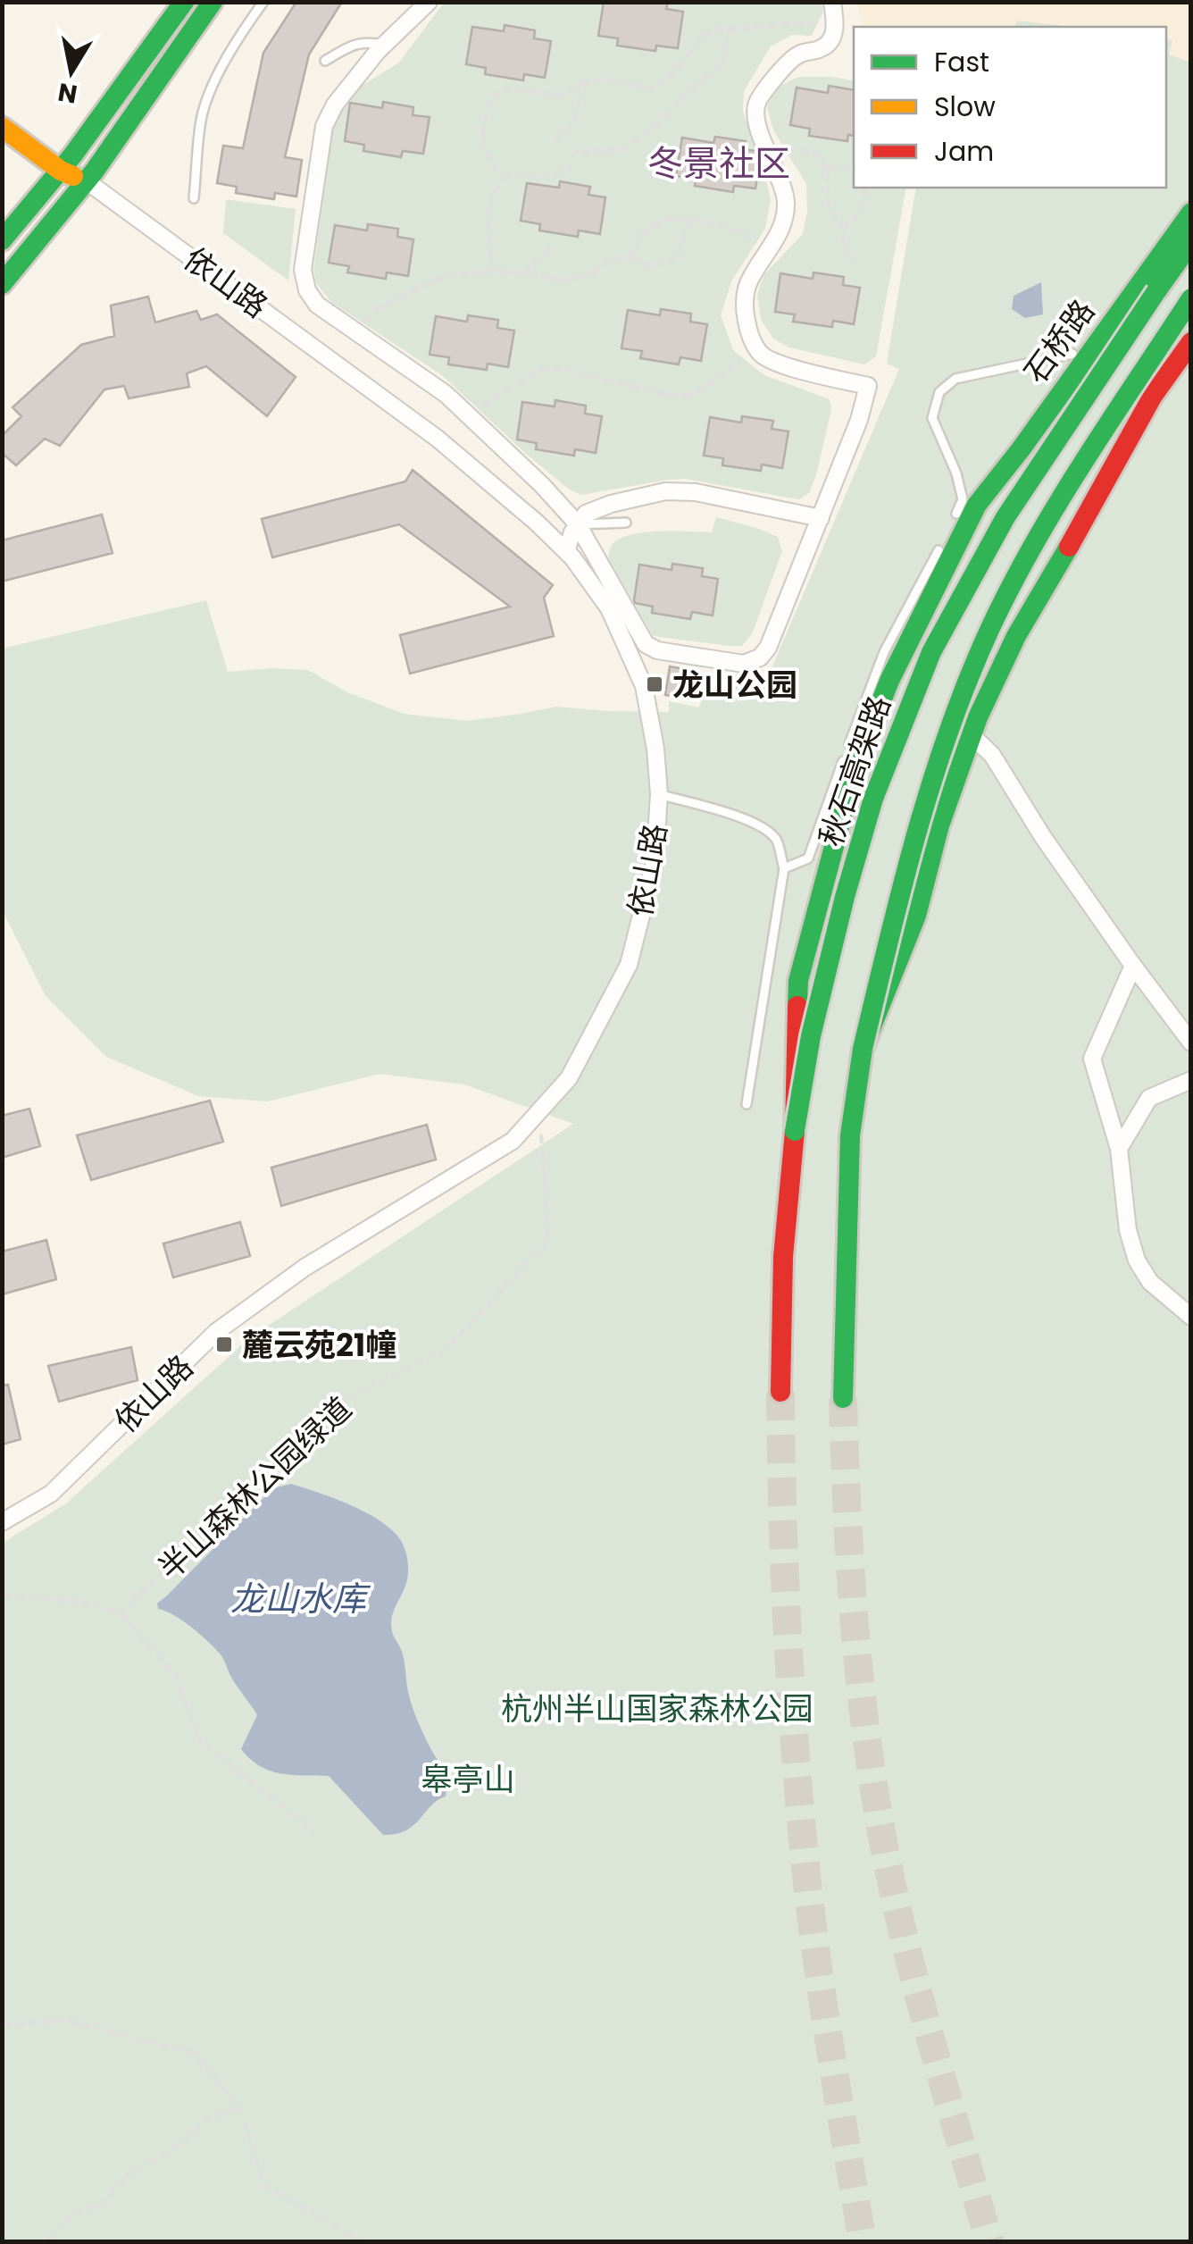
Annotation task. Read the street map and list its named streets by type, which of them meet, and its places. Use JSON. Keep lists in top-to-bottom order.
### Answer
{
  "streets": {
    "main road": ["石桥路", "秋石高架路"],
    "street": ["依山路"],
    "path": ["半山森林公园绿道"]
  },
  "crossings": [
    ["依山路", "半山森林公园绿道"],
    ["石桥路", "秋石高架路"]
  ],
  "districts": ["冬景社区"],
  "water": ["龙山水库"],
  "parks": ["杭州半山国家森林公园", "皋亭山"],
  "places": {
    "transit": ["龙山公园", "麓云苑21幢"]
  },
  "legend": ["Fast", "Slow", "Jam"],
  "north": "bottom"
}
